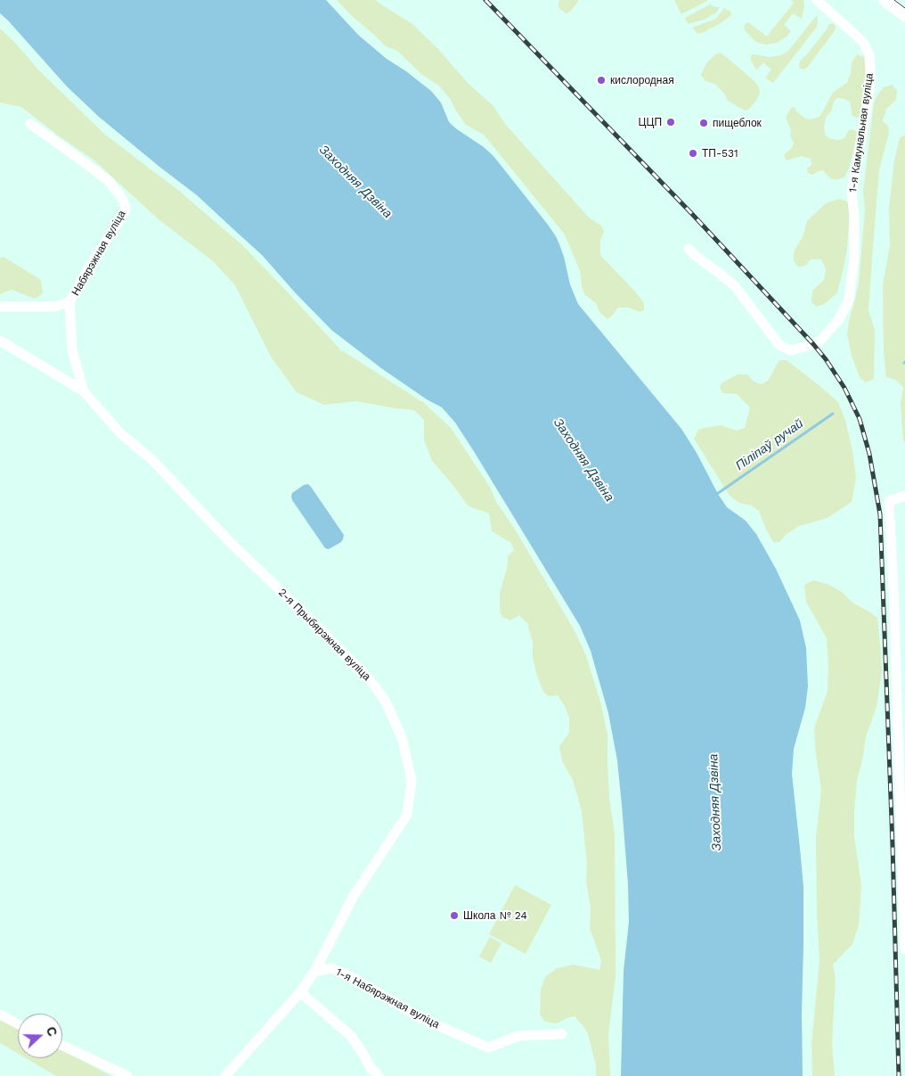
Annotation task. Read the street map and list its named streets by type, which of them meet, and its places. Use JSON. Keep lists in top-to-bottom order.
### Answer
{
  "streets": {
    "street": [
      "1-я Камунальная вуліца",
      "Набярэжная вуліца",
      "2-я Прыбярэжная вуліца",
      "1-я Набярэжная вуліца"
    ]
  },
  "crossings": [
    ["2-я Прыбярэжная вуліца", "1-я Набярэжная вуліца"]
  ],
  "water": ["Заходняя Дзвіна", "Піліпаў ручай"],
  "places": [
    "кислородная",
    "ЦЦП",
    "пищеблок",
    "ТП-531",
    "Школа № 24"
  ],
  "north": "right"
}
